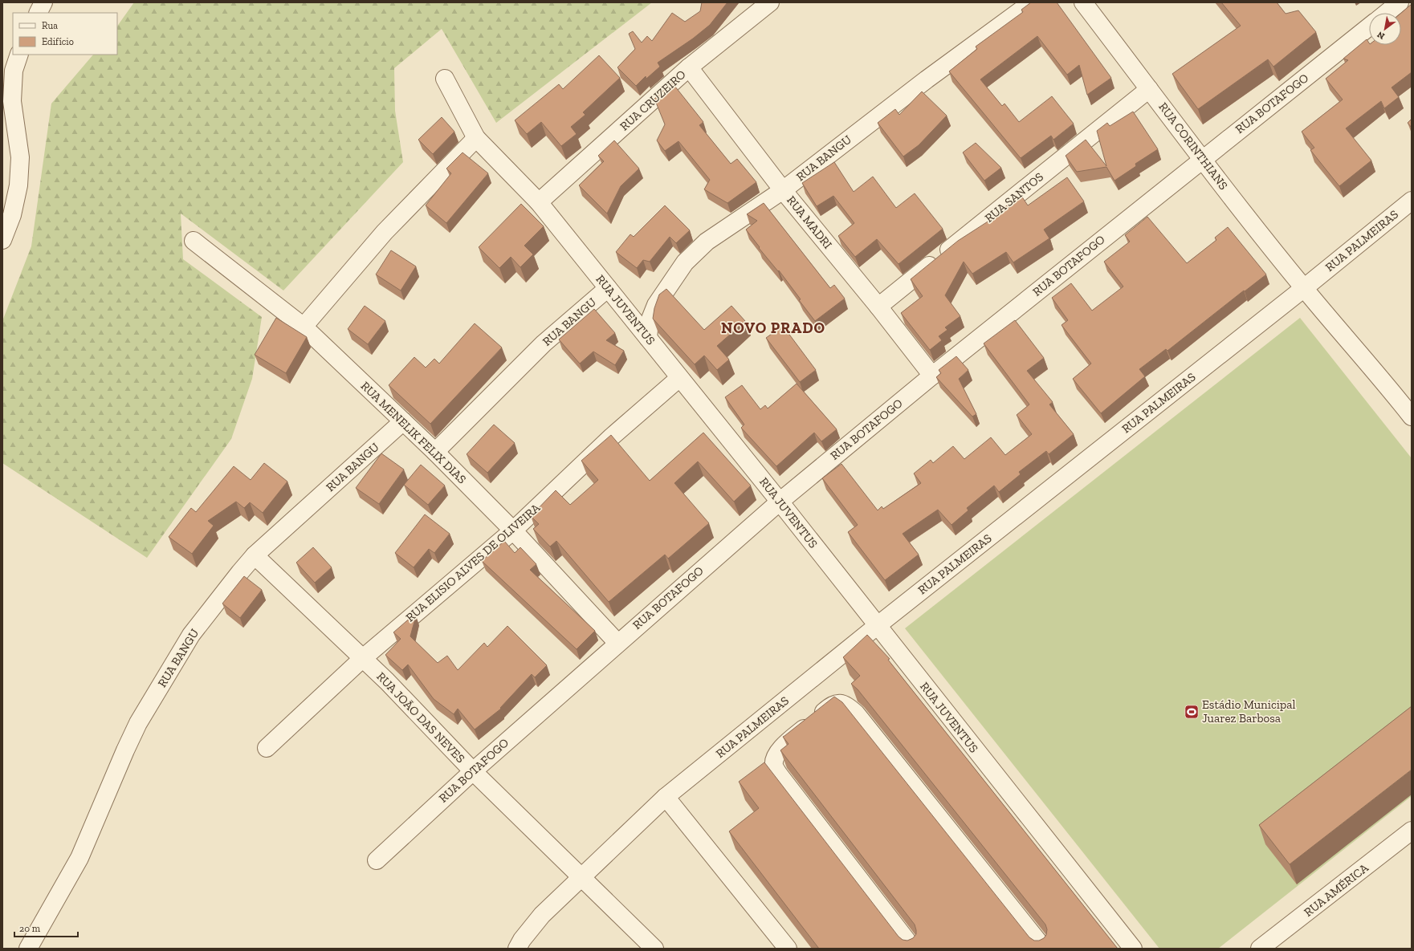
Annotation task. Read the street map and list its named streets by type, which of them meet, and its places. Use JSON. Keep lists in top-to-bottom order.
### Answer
{
  "streets": {
    "street": [
      "RUA CRUZEIRO",
      "RUA BOTAFOGO",
      "RUA CORINTHIANS",
      "RUA BANGU",
      "RUA SANTOS",
      "RUA MADRI",
      "RUA PALMEIRAS",
      "RUA JUVENTUS",
      "RUA MENELIK FELIX DIAS",
      "RUA ELISIO ALVES DE OLIVEIRA",
      "RUA JOÃO DAS NEVES",
      "RUA AMÉRICA"
    ]
  },
  "crossings": [
    ["RUA CRUZEIRO", "RUA MADRI"],
    ["RUA CRUZEIRO", "RUA JUVENTUS"],
    ["RUA BOTAFOGO", "RUA CORINTHIANS"],
    ["RUA BOTAFOGO", "RUA MADRI"],
    ["RUA BOTAFOGO", "RUA JUVENTUS"],
    ["RUA BOTAFOGO", "RUA MENELIK FELIX DIAS"],
    ["RUA BOTAFOGO", "RUA JOÃO DAS NEVES"],
    ["RUA CORINTHIANS", "RUA SANTOS"],
    ["RUA CORINTHIANS", "RUA PALMEIRAS"],
    ["RUA BANGU", "RUA MADRI"],
    ["RUA BANGU", "RUA JUVENTUS"],
    ["RUA BANGU", "RUA MENELIK FELIX DIAS"],
    ["RUA BANGU", "RUA JOÃO DAS NEVES"],
    ["RUA SANTOS", "RUA MADRI"],
    ["RUA PALMEIRAS", "RUA JUVENTUS"],
    ["RUA PALMEIRAS", "RUA JOÃO DAS NEVES"],
    ["RUA JUVENTUS", "RUA ELISIO ALVES DE OLIVEIRA"],
    ["RUA MENELIK FELIX DIAS", "RUA ELISIO ALVES DE OLIVEIRA"],
    ["RUA ELISIO ALVES DE OLIVEIRA", "RUA JOÃO DAS NEVES"]
  ],
  "districts": ["NOVO PRADO"],
  "places": {
    "sports": ["Estádio Municipal Juarez Barbosa"]
  },
  "legend": ["Rua", "Edifício"],
  "scale_bar": "20 m",
  "north": "bottom left"
}
